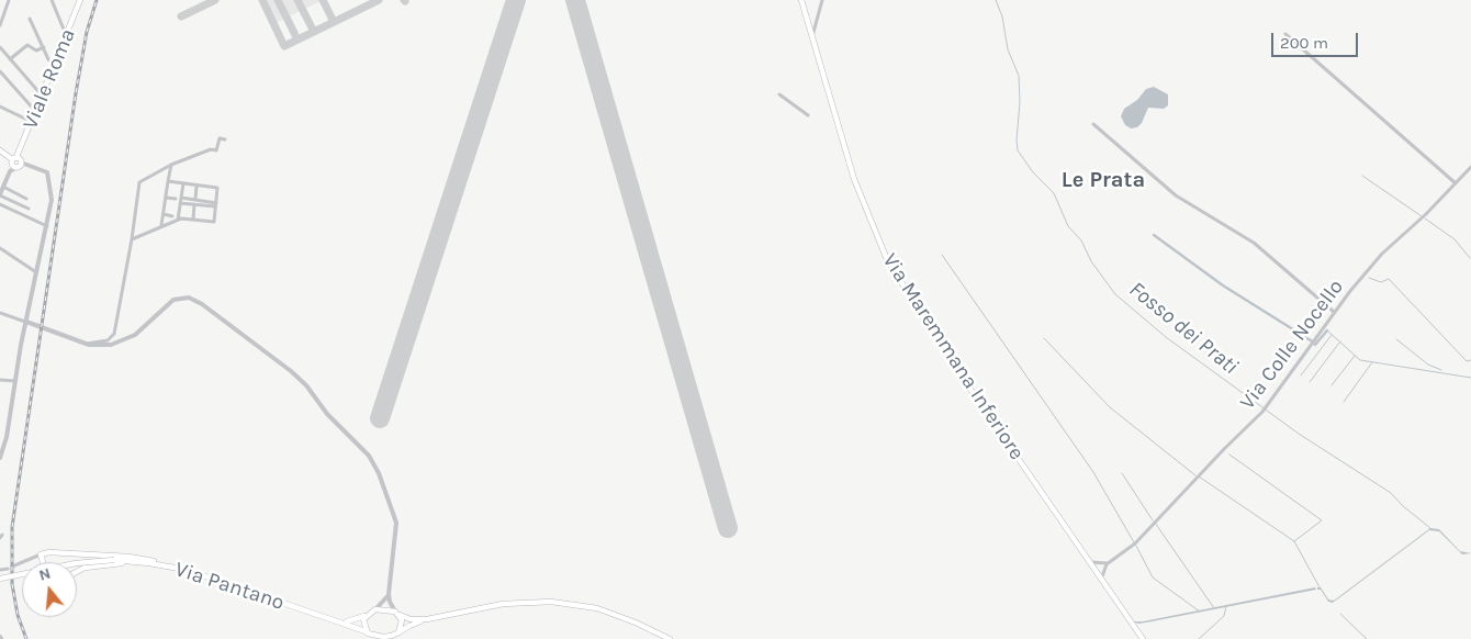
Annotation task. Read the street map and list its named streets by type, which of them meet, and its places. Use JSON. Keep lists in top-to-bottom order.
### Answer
{
  "streets": {
    "main road": ["Viale Roma", "Via Maremmana Inferiore", "Via Pantano"],
    "street": ["Via Colle Nocello"]
  },
  "crossings": [
    ["Via Colle Nocello", "Via Maremmana Inferiore"]
  ],
  "districts": ["Le Prata"],
  "water": ["Fosso dei Prati"],
  "scale_bar": "200 m",
  "north": "top"
}
